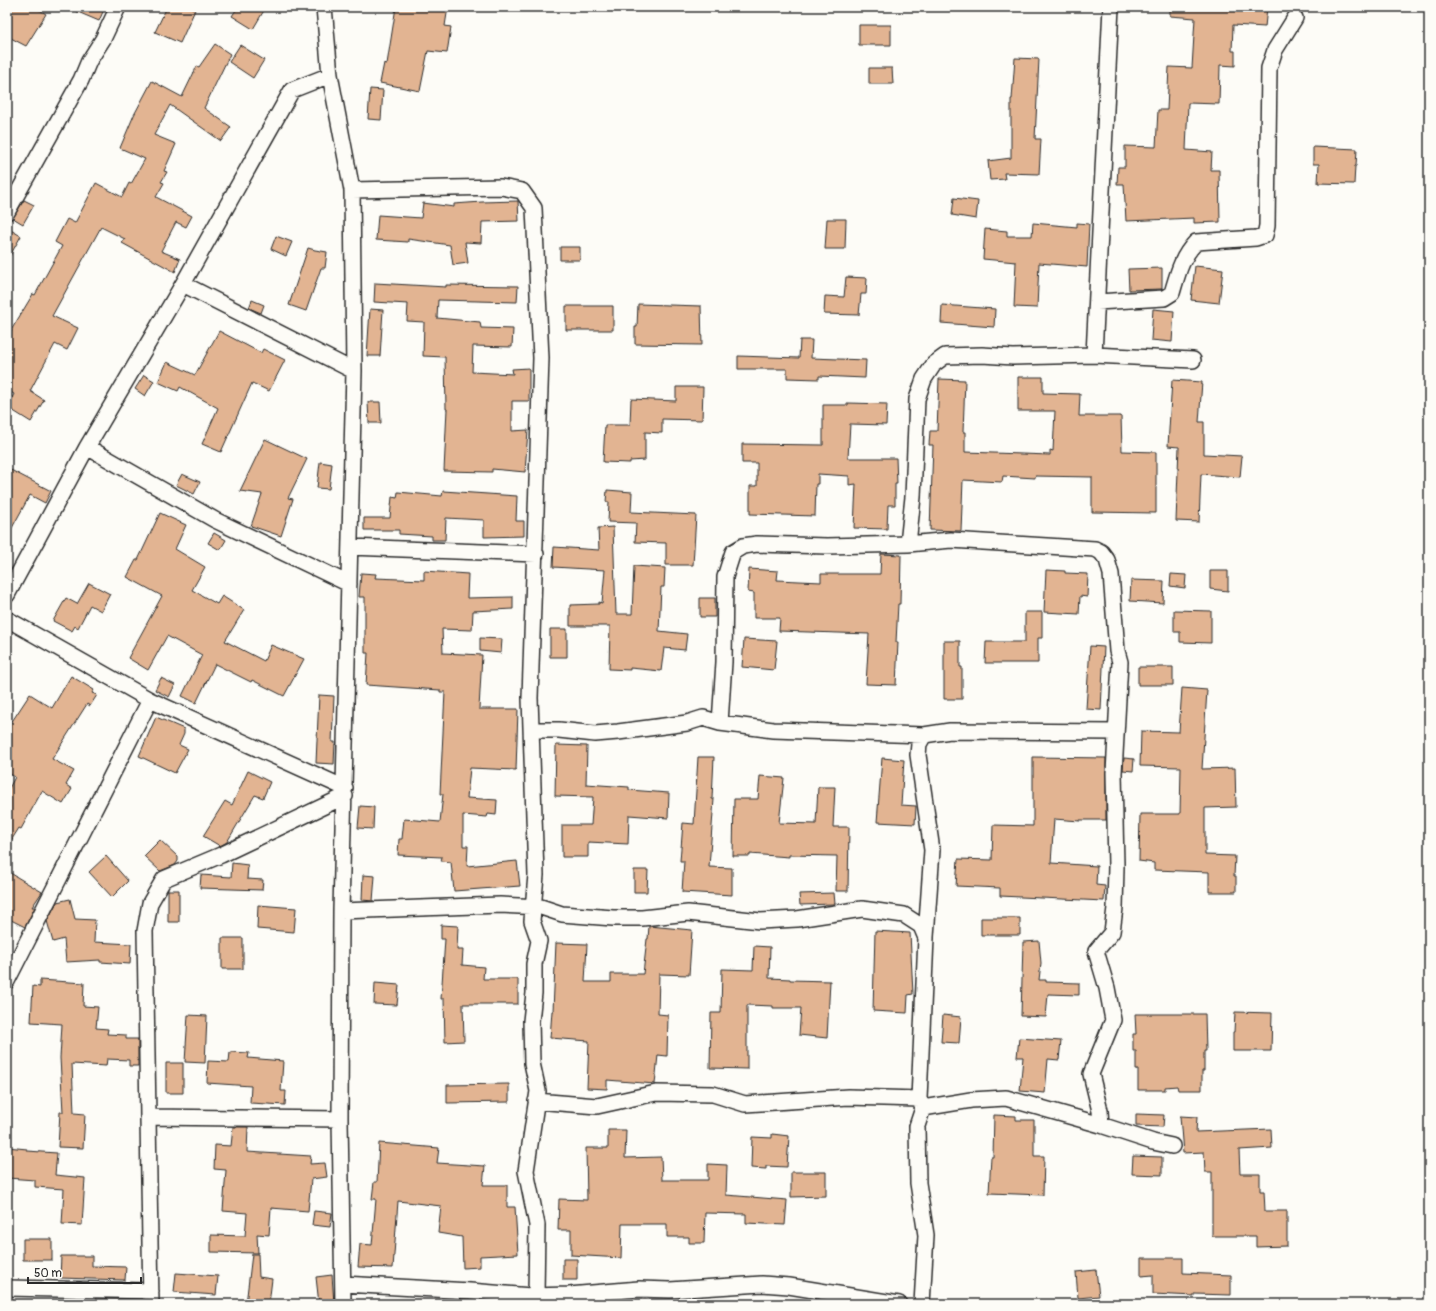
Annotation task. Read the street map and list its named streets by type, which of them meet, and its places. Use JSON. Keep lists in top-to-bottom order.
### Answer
{
  "scale_bar": "50 m"
}
